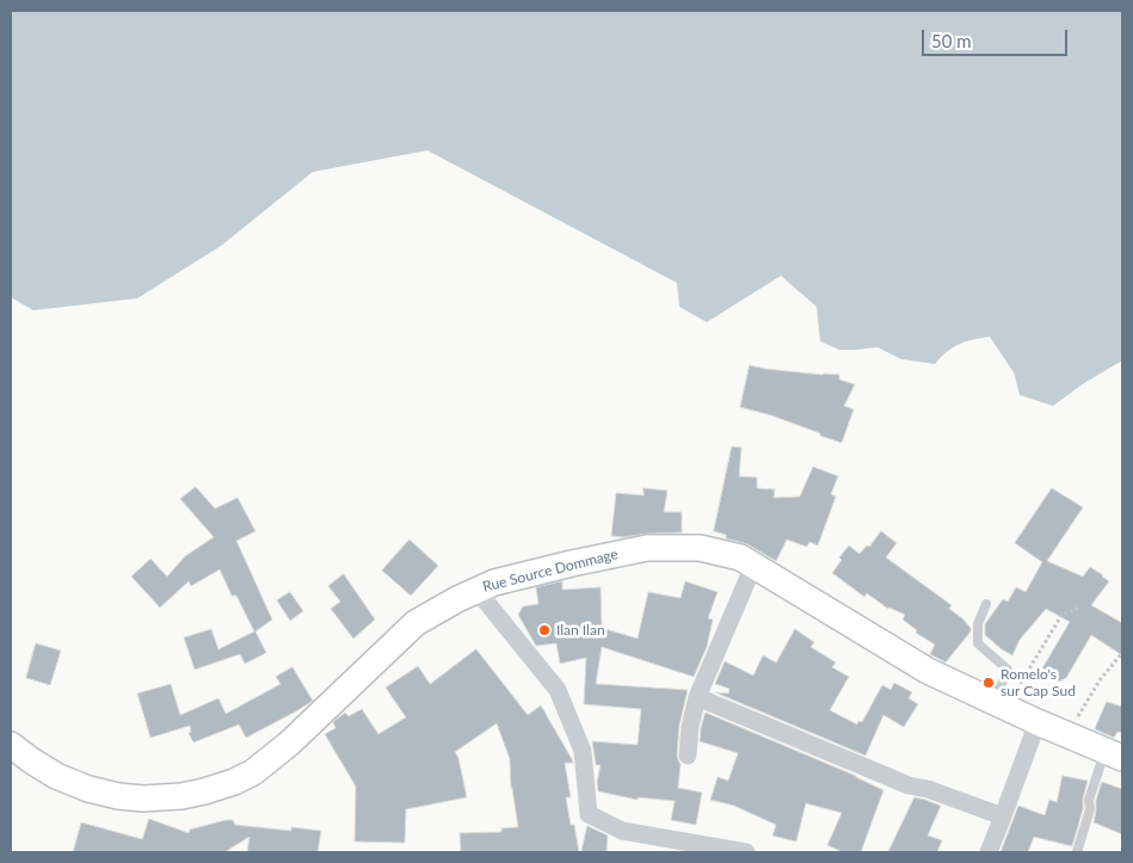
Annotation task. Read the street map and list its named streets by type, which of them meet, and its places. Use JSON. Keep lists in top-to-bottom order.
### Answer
{
  "streets": {
    "main road": ["Rue Source Dommage"]
  },
  "places": ["Ilan Ilan", "Romelo's sur Cap Sud"],
  "scale_bar": "50 m"
}
